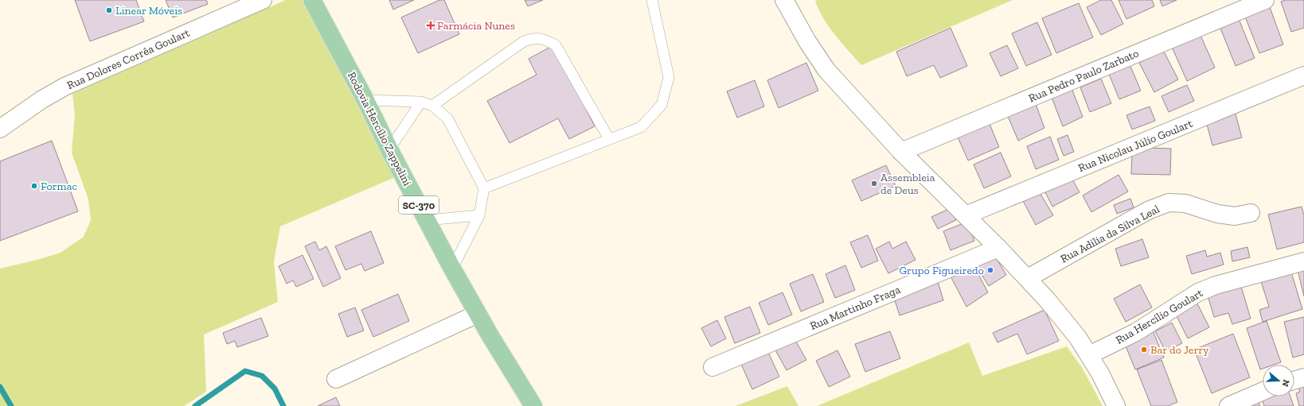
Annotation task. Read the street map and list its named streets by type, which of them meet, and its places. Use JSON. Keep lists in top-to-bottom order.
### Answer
{
  "streets": {
    "main road": ["Rodovia Hercílio Zappelini", "SC-370"],
    "street": [
      "Rua Dolores Corrêa Goulart",
      "Rua Pedro Paulo Zarbato",
      "Rua Nicolau Júlio Goulart",
      "Rua Adília da Silva Leal",
      "Rua Martinho Fraga",
      "Rua Hercílio Goulart"
    ]
  },
  "places": {
    "other": [
      "Linear Móveis",
      "Assembleia de Deus",
      "Formac",
      "Grupo Figueiredo",
      "Bar do Jerry"
    ],
    "health": ["Farmácia Nunes"]
  },
  "north": "right"
}
